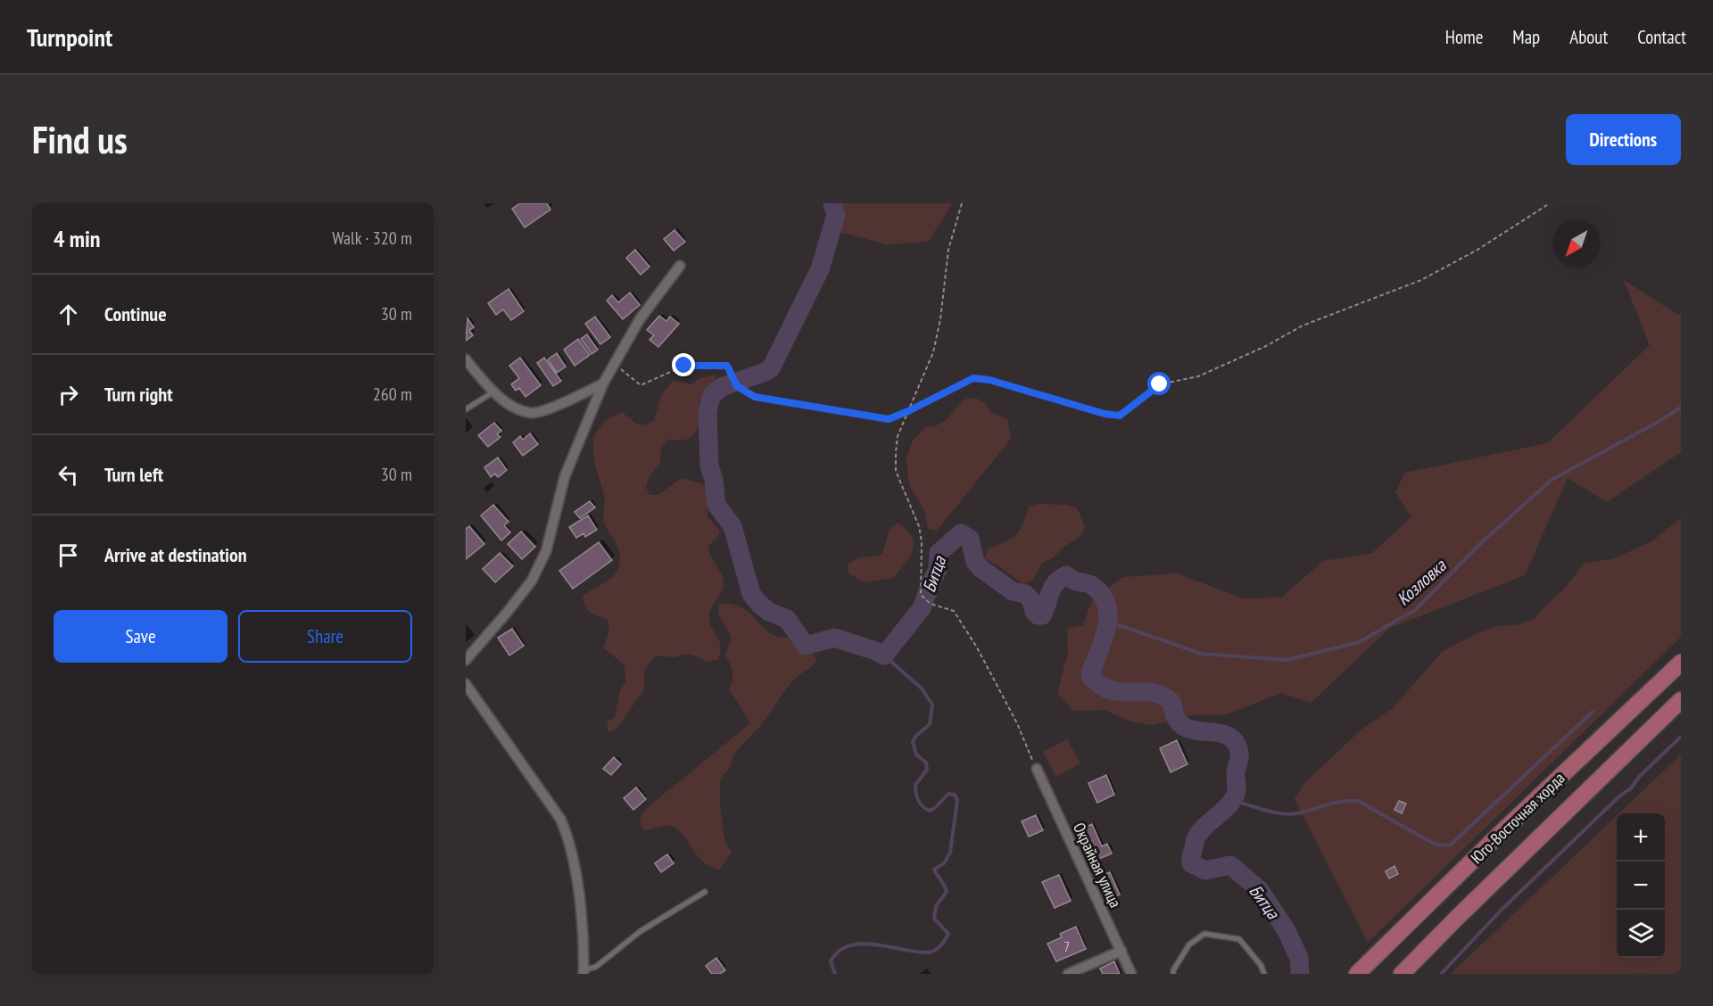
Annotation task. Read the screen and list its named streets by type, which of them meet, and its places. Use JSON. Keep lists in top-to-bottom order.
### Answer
{
  "streets": {
    "main road": ["Юго-Восточная хорда"],
    "street": ["Окрайная улица"]
  },
  "water": ["Битца", "Козловка"],
  "house_numbers": ["7"],
  "north": "bottom left",
  "page": {
    "header": "Turnpoint",
    "nav": [
      "Home",
      "Map",
      "About",
      "Contact"
    ],
    "buttons": [
      "Directions",
      ["Save", "Share"]
    ],
    "title": "Find us",
    "heading": ["4 min", "Walk · 320 m"],
    "list": [
      ["Continue", "30 m"],
      ["Turn right", "260 m"],
      ["Turn left", "30 m"],
      "Arrive at destination"
    ],
    "map_buttons": ["+", "−"]
  }
}
